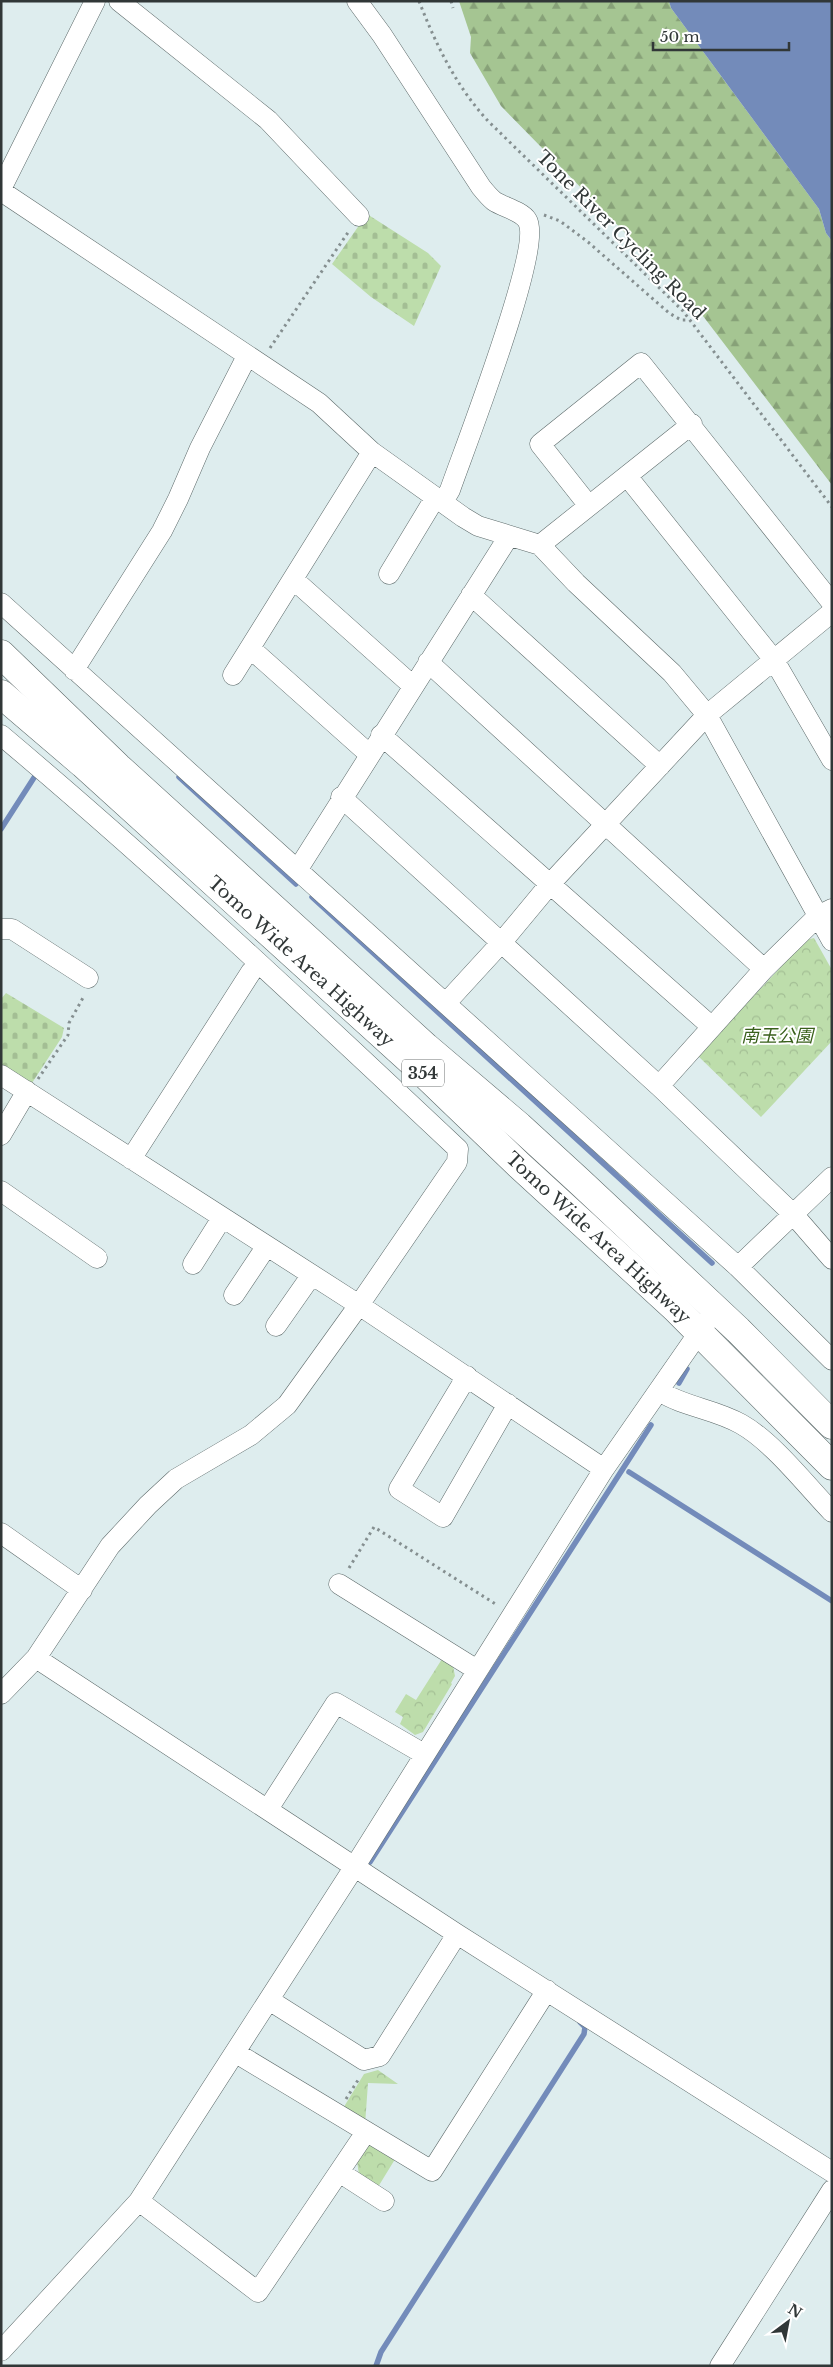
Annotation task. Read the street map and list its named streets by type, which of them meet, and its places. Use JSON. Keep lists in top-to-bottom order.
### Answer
{
  "streets": {
    "highway": ["Tomo Wide Area Highway", "354"],
    "path": ["Tone River Cycling Road"]
  },
  "parks": ["南玉公園"],
  "scale_bar": "50 m",
  "north": "top right"
}
